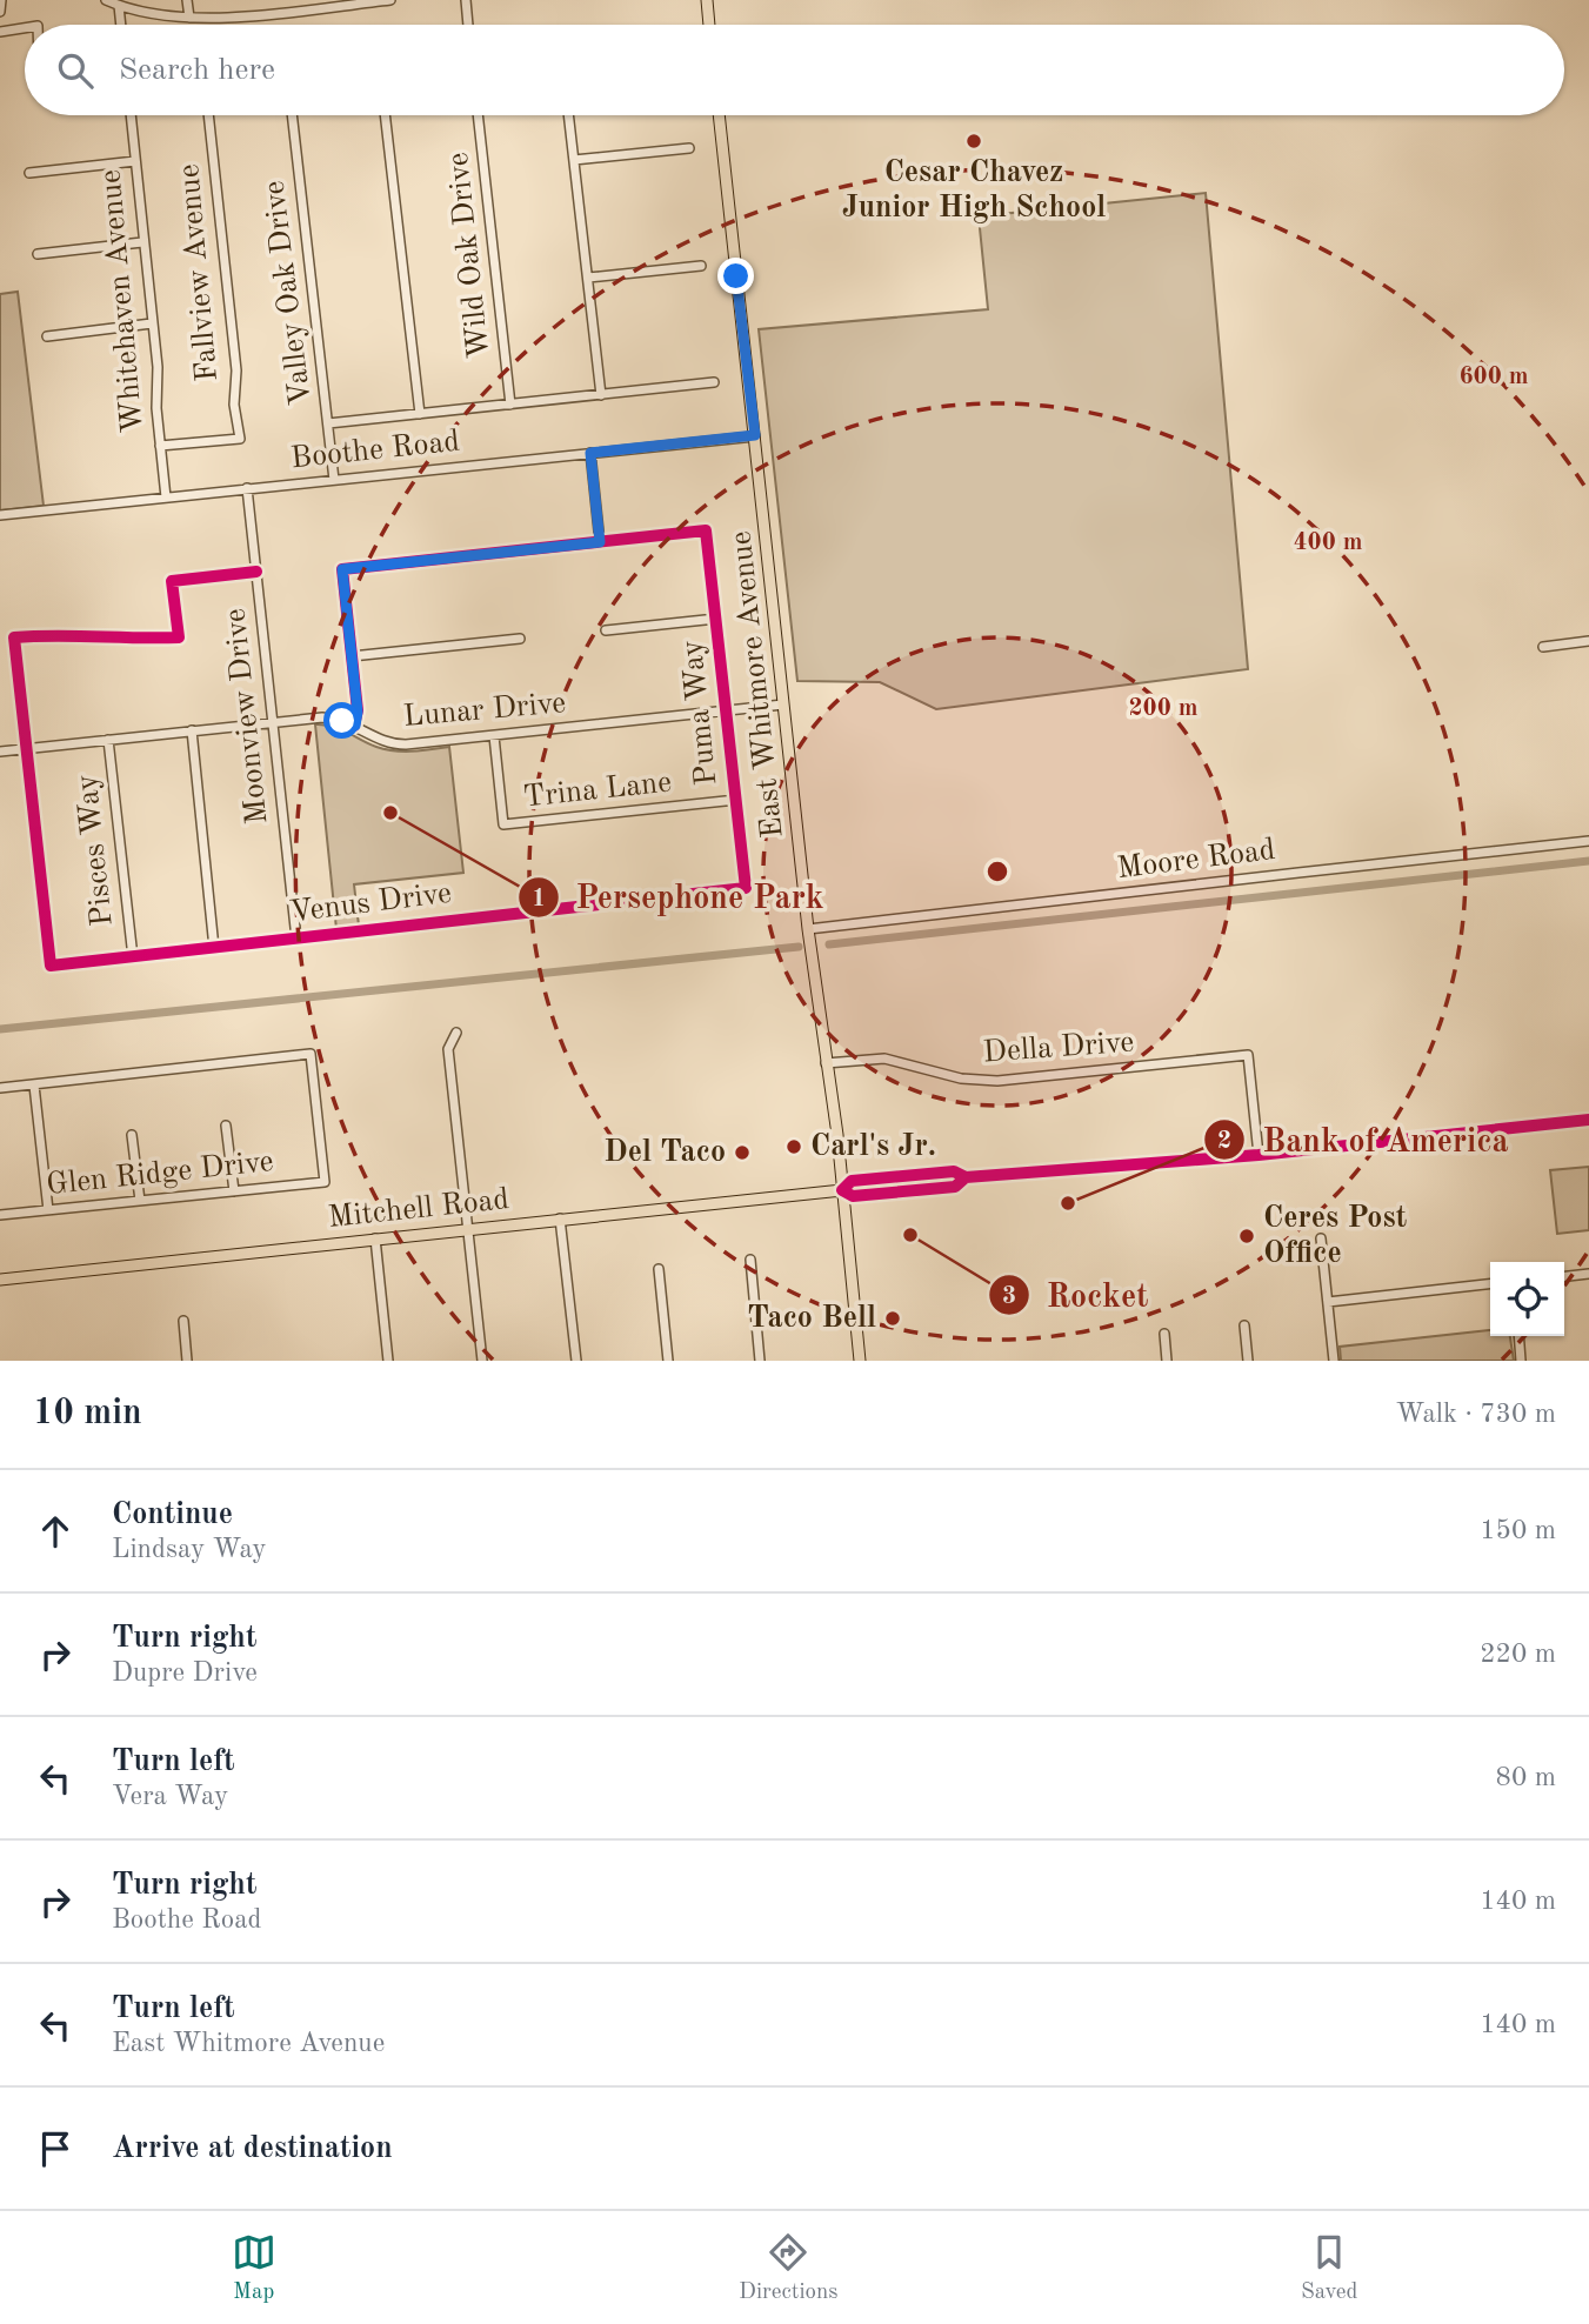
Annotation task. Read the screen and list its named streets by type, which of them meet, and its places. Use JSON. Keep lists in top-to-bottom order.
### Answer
{
  "streets": {
    "main road": ["East Whitmore Avenue", "Mitchell Road"],
    "street": [
      "Wild Oak Drive",
      "Fallview Avenue",
      "Valley Oak Drive",
      "Whitehaven Avenue",
      "Boothe Road",
      "Lunar Drive",
      "Puma Way",
      "Moonview Drive",
      "Trina Lane",
      "Pisces Way",
      "Moore Road",
      "Venus Drive",
      "Della Drive",
      "Glen Ridge Drive"
    ]
  },
  "crossings": [
    ["Fallview Avenue", "Whitehaven Avenue"],
    ["Valley Oak Drive", "Boothe Road"],
    ["Whitehaven Avenue", "Boothe Road"],
    ["Boothe Road", "East Whitmore Avenue"],
    ["Boothe Road", "Moonview Drive"],
    ["East Whitmore Avenue", "Lunar Drive"],
    ["East Whitmore Avenue", "Moore Road"],
    ["East Whitmore Avenue", "Della Drive"],
    ["East Whitmore Avenue", "Mitchell Road"],
    ["Lunar Drive", "Puma Way"],
    ["Lunar Drive", "Moonview Drive"],
    ["Lunar Drive", "Trina Lane"],
    ["Lunar Drive", "Pisces Way"],
    ["Lunar Drive", "Venus Drive"],
    ["Puma Way", "Trina Lane"],
    ["Puma Way", "Venus Drive"],
    ["Moonview Drive", "Venus Drive"],
    ["Pisces Way", "Venus Drive"],
    ["Della Drive", "Mitchell Road"]
  ],
  "places": [
    "Cesar Chavez Junior High School",
    "Persephone Park",
    "Carl's Jr.",
    "Del Taco",
    "Bank of America",
    "Rocket",
    "Ceres Post Office",
    "Taco Bell"
  ],
  "page": {
    "search": "Search here",
    "heading": ["10 min", "Walk · 730 m"],
    "list": [
      ["Continue", "Lindsay Way", "150 m"],
      ["Turn right", "Dupre Drive", "220 m"],
      ["Turn left", "Vera Way", "80 m"],
      ["Turn right", "Boothe Road", "140 m"],
      ["Turn left", "East Whitmore Avenue", "140 m"],
      "Arrive at destination"
    ],
    "nav": ["Map", "Directions", "Saved"]
  },
  "rings": ["600 m", "400 m", "200 m"]
}
